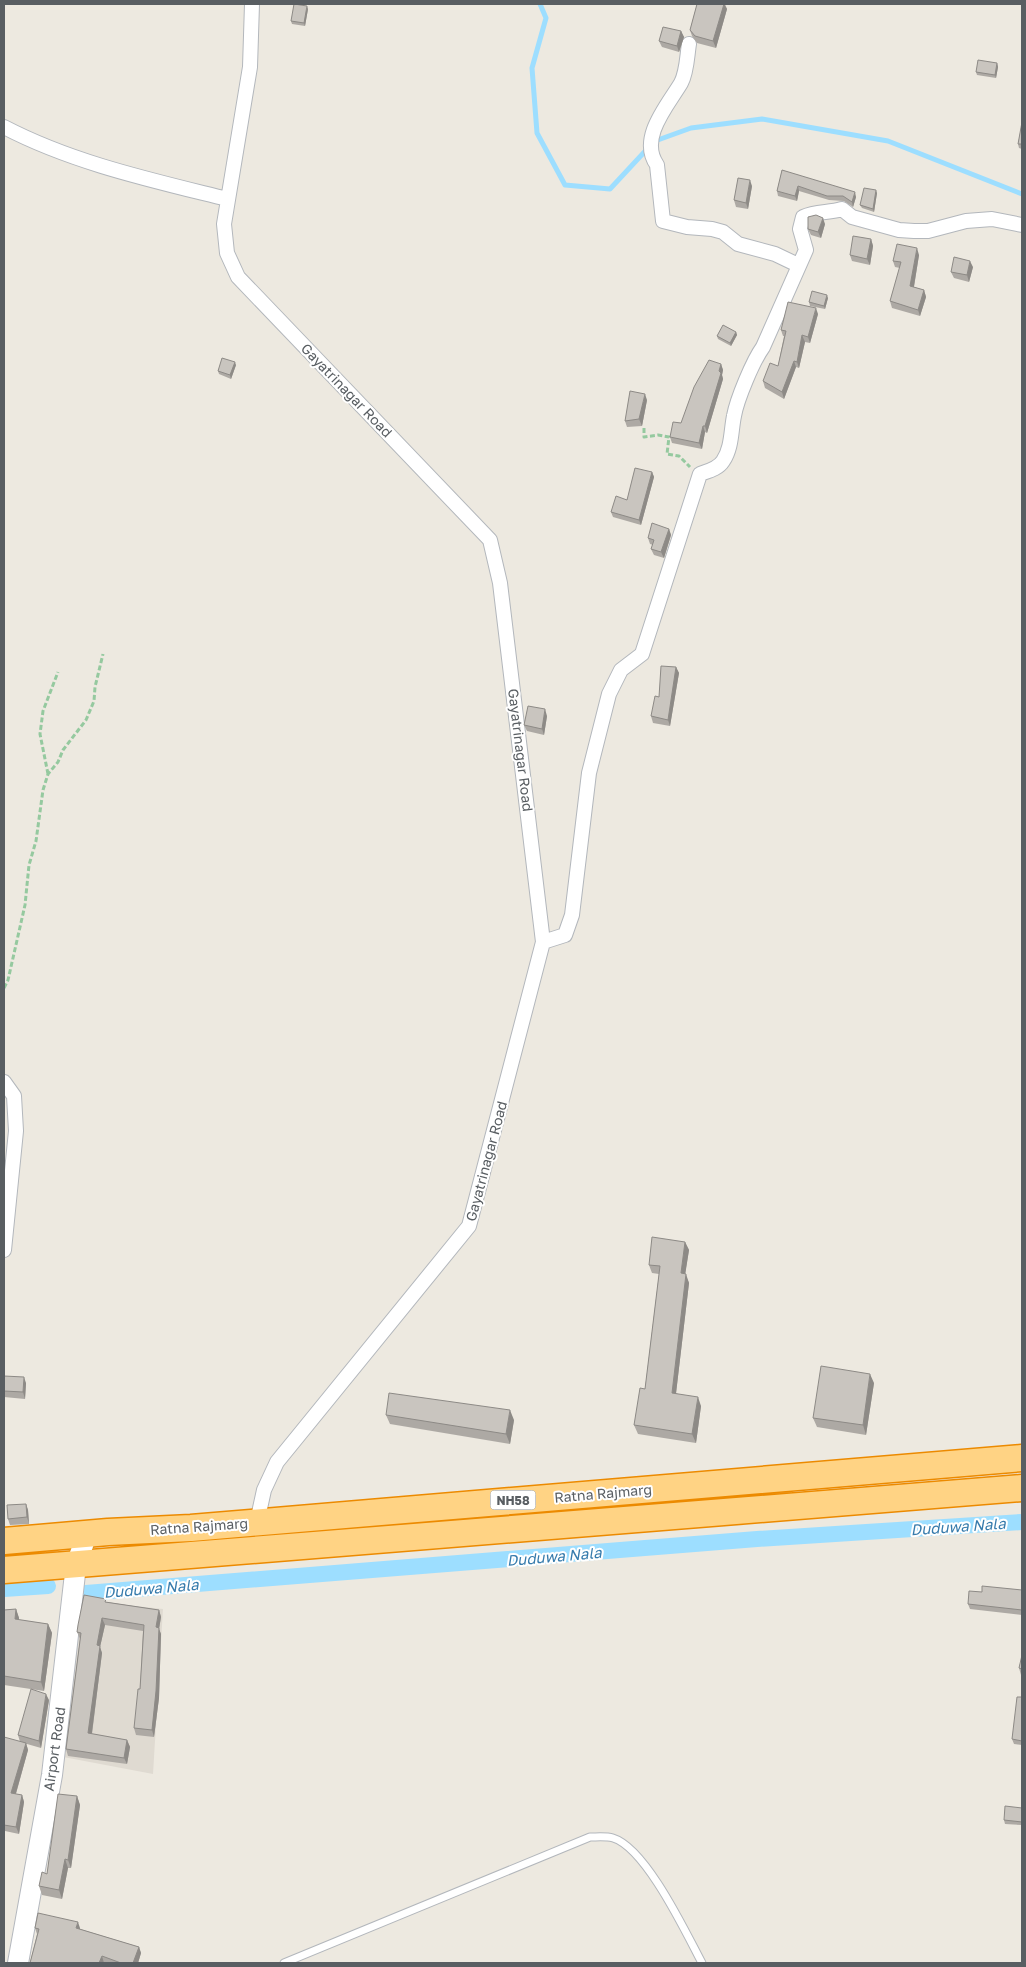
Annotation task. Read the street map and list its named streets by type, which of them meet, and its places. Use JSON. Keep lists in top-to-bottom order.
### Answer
{
  "streets": {
    "highway": ["Ratna Rajmarg", "NH58"],
    "street": ["Gayatrinagar Road", "Airport Road"]
  },
  "crossings": [
    ["Gayatrinagar Road", "Ratna Rajmarg"],
    ["Ratna Rajmarg", "Airport Road"]
  ],
  "water": ["Duduwa Nala"]
}
